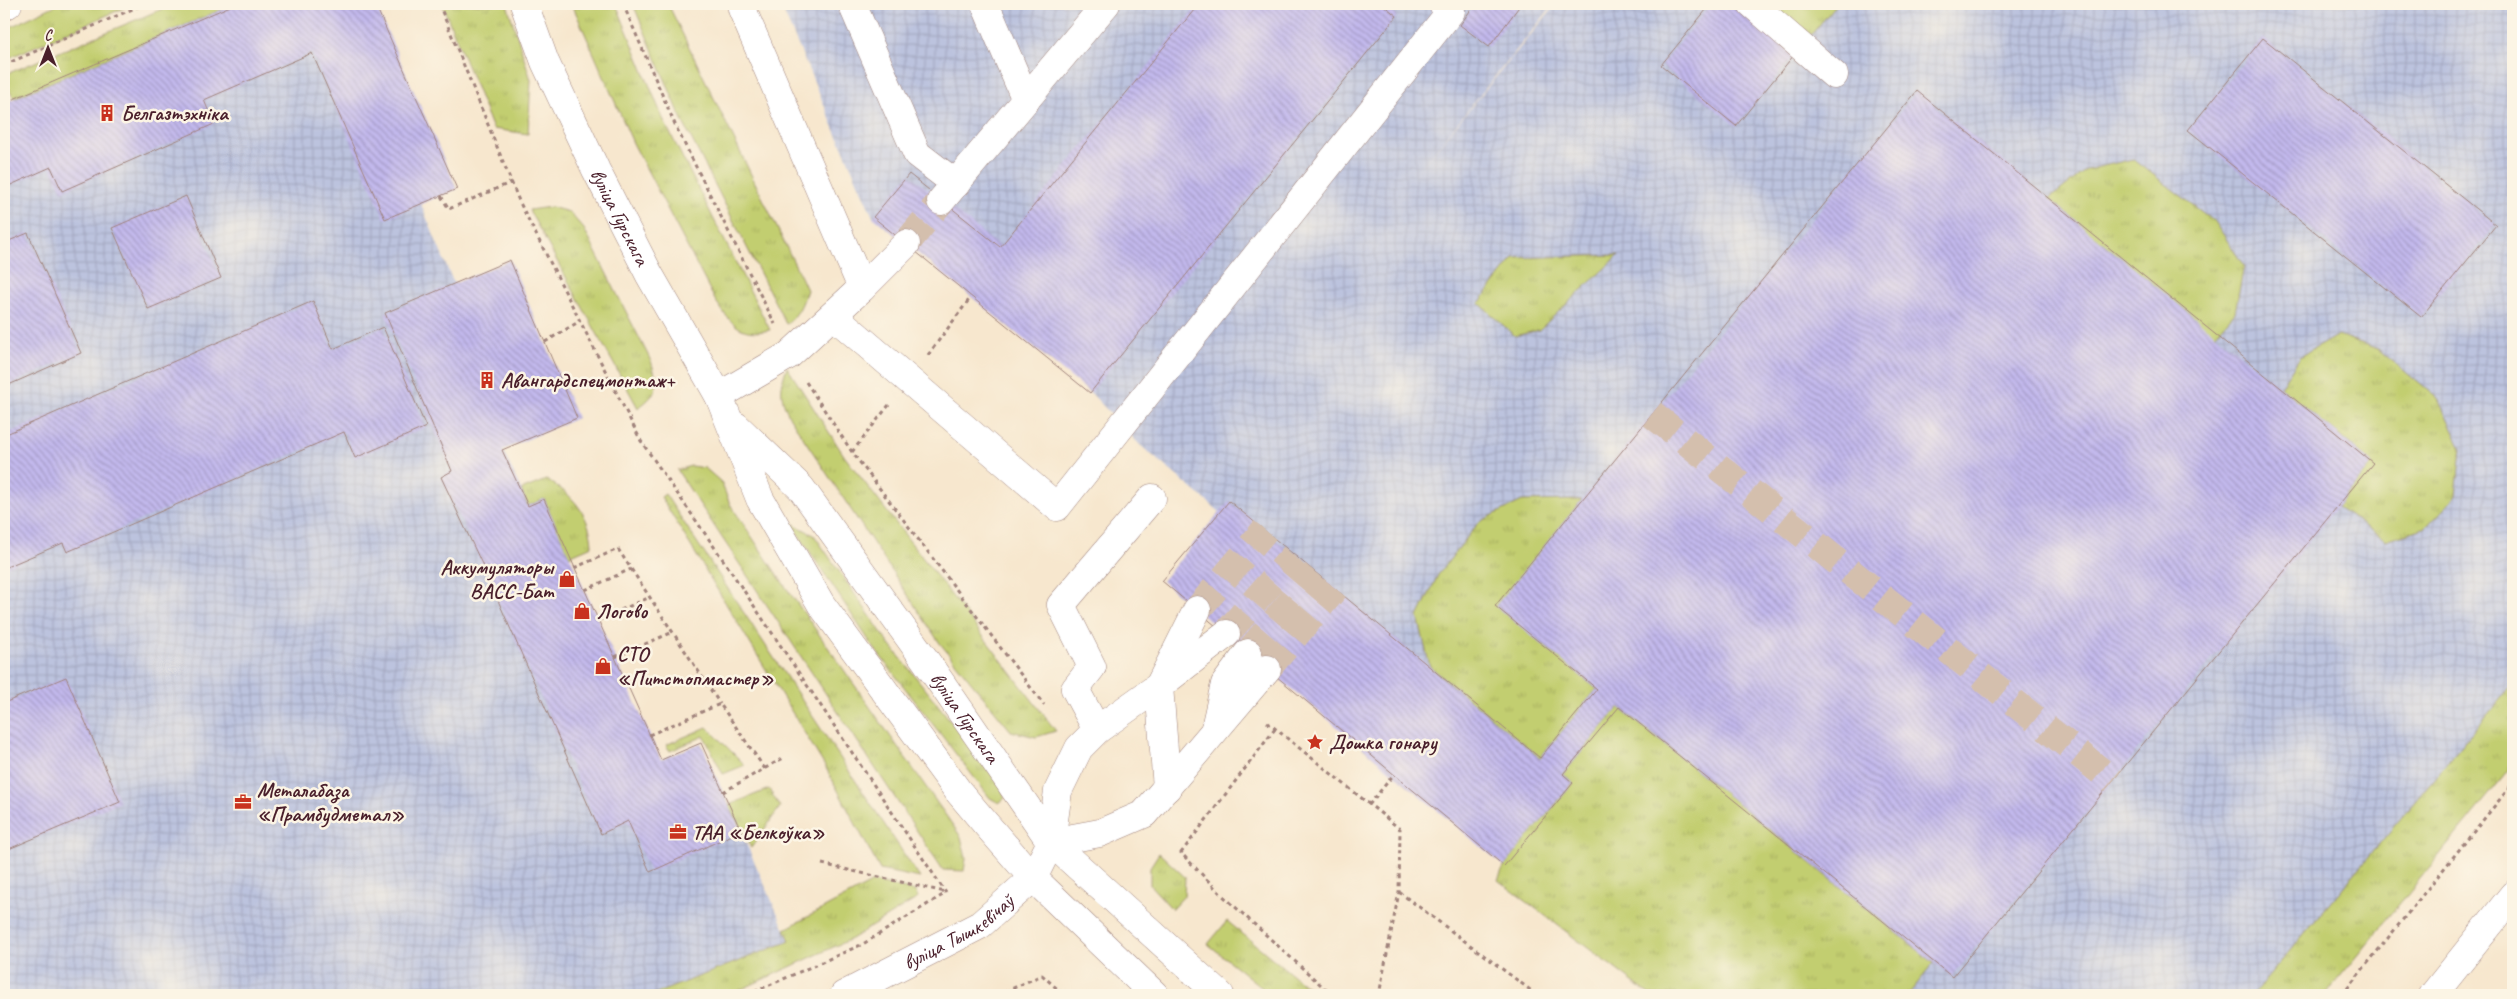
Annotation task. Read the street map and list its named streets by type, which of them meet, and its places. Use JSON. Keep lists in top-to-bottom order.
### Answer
{
  "streets": {
    "main road": ["вуліца Гурскага", "вуліца Тышкевічаў"]
  },
  "crossings": [
    ["вуліца Гурскага", "вуліца Тышкевічаў"]
  ],
  "places": {
    "building": ["Белгазтэхніка", "Авангардспецмонтаж+"],
    "shop": ["Аккумуляторы ВАСС-Бат", "Логово", "СТО «Питстопмастер»"],
    "place": ["Дошка гонару"],
    "office": ["Металабаза «Прамбудметал»", "ТАА «Белкоўка»"]
  },
  "north": "top"
}
